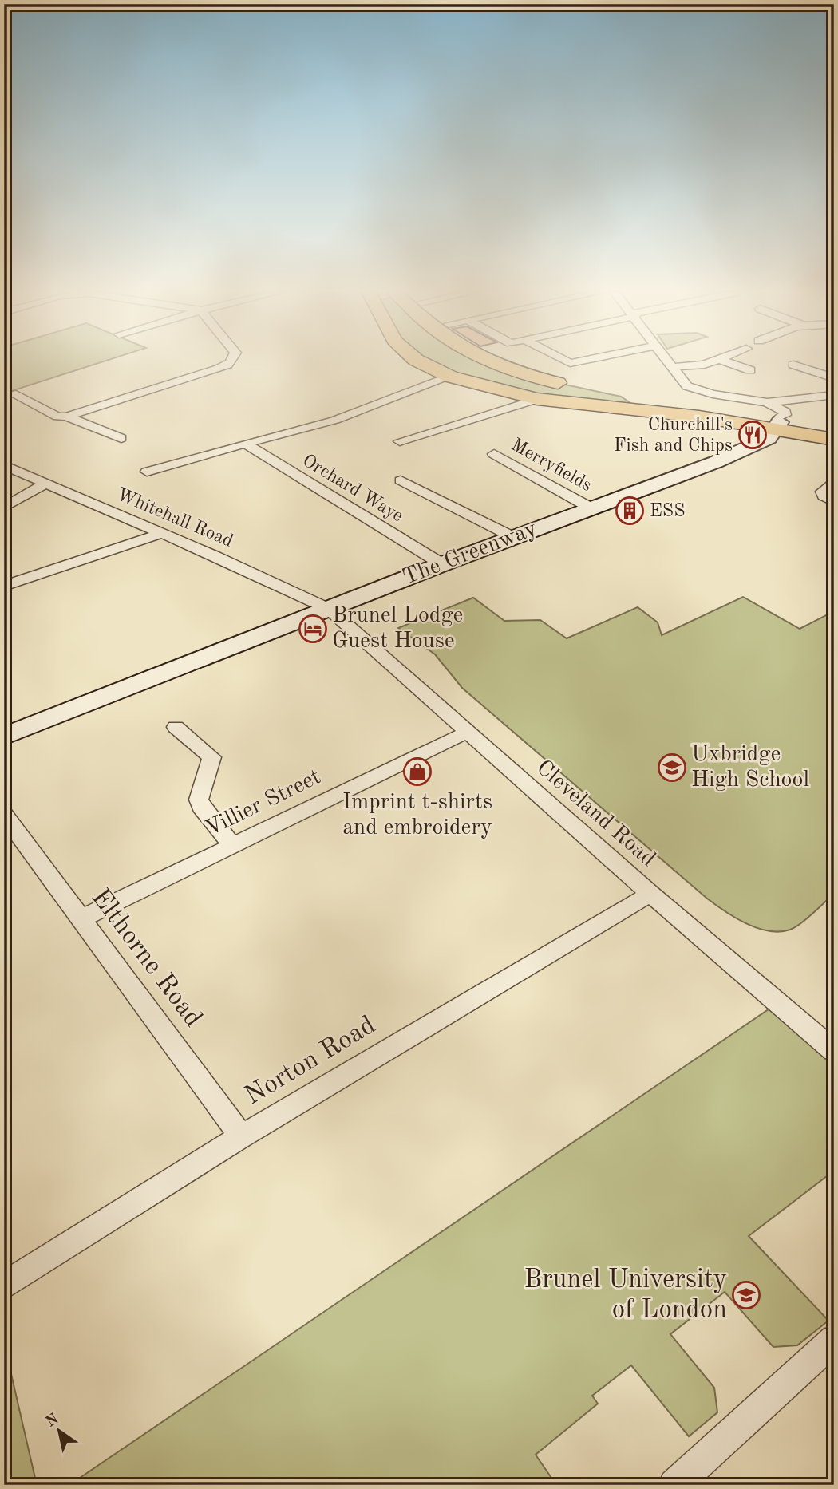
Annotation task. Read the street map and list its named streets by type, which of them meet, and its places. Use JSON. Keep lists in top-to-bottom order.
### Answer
{
  "streets": {
    "street": [
      "Merryfields",
      "Orchard Waye",
      "Whitehall Road",
      "The Greenway",
      "Villier Street",
      "Cleveland Road",
      "Elthorne Road",
      "Norton Road"
    ]
  },
  "crossings": [
    ["Merryfields", "The Greenway"],
    ["Orchard Waye", "The Greenway"],
    ["Whitehall Road", "The Greenway"],
    ["Whitehall Road", "Cleveland Road"],
    ["The Greenway", "Cleveland Road"],
    ["Villier Street", "Cleveland Road"],
    ["Villier Street", "Elthorne Road"],
    ["Cleveland Road", "Norton Road"],
    ["Elthorne Road", "Norton Road"]
  ],
  "places": {
    "restaurant": ["Churchill's Fish and Chips"],
    "building": ["ESS"],
    "hotel": ["Brunel Lodge Guest House"],
    "school or university": ["Uxbridge High School", "Brunel University of London"],
    "shop": ["Imprint t-shirts and embroidery"]
  },
  "north": "top left"
}
